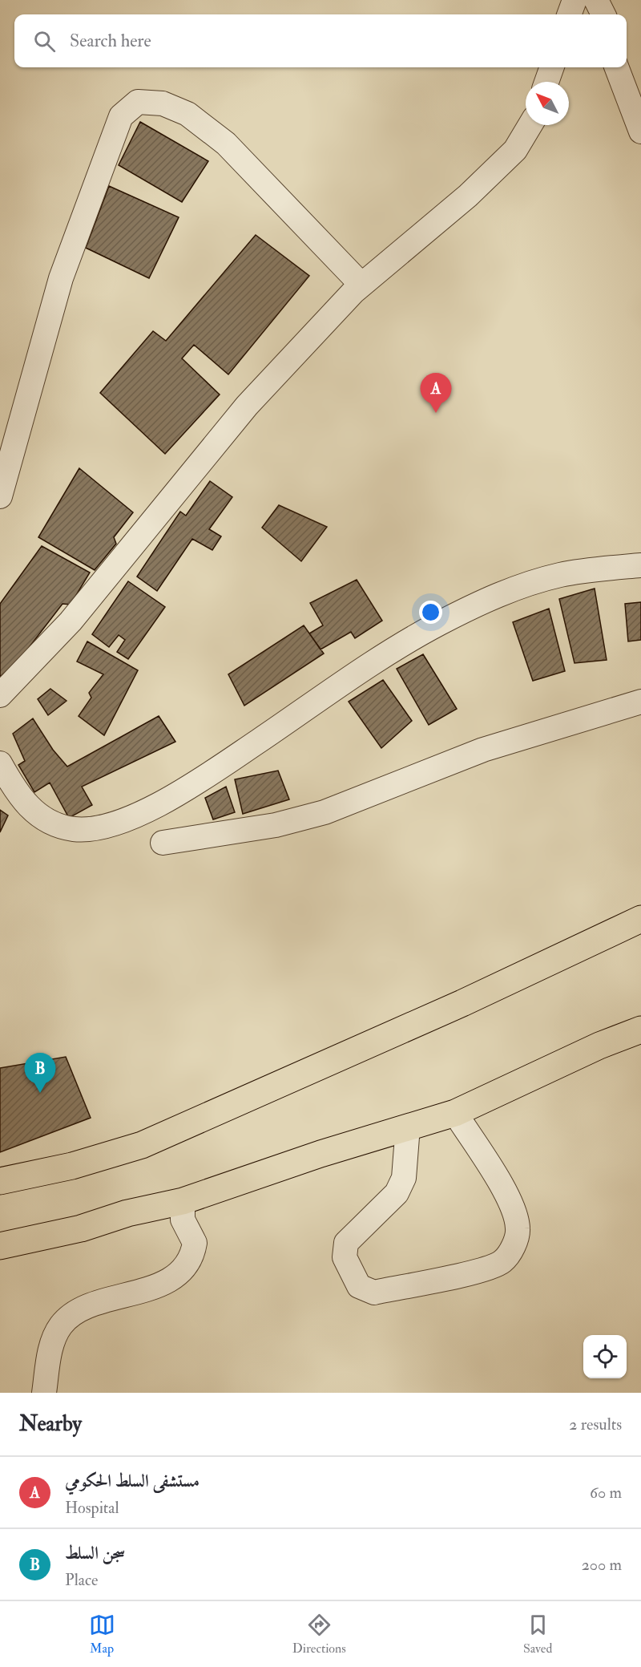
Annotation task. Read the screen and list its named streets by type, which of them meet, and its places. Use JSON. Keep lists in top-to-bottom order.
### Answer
{
  "north": "top left",
  "page": {
    "search": "Search here",
    "pins": ["A", "B"],
    "heading": ["Nearby", "2 results"],
    "list": [
      {
        "mark": "A",
        "name": "مستشفى السلط الحكومي",
        "note": "Hospital",
        "value": "60 m"
      },
      {
        "mark": "B",
        "name": "سجن السلط",
        "note": "Place",
        "value": "200 m"
      }
    ],
    "nav": ["Map", "Directions", "Saved"]
  }
}
